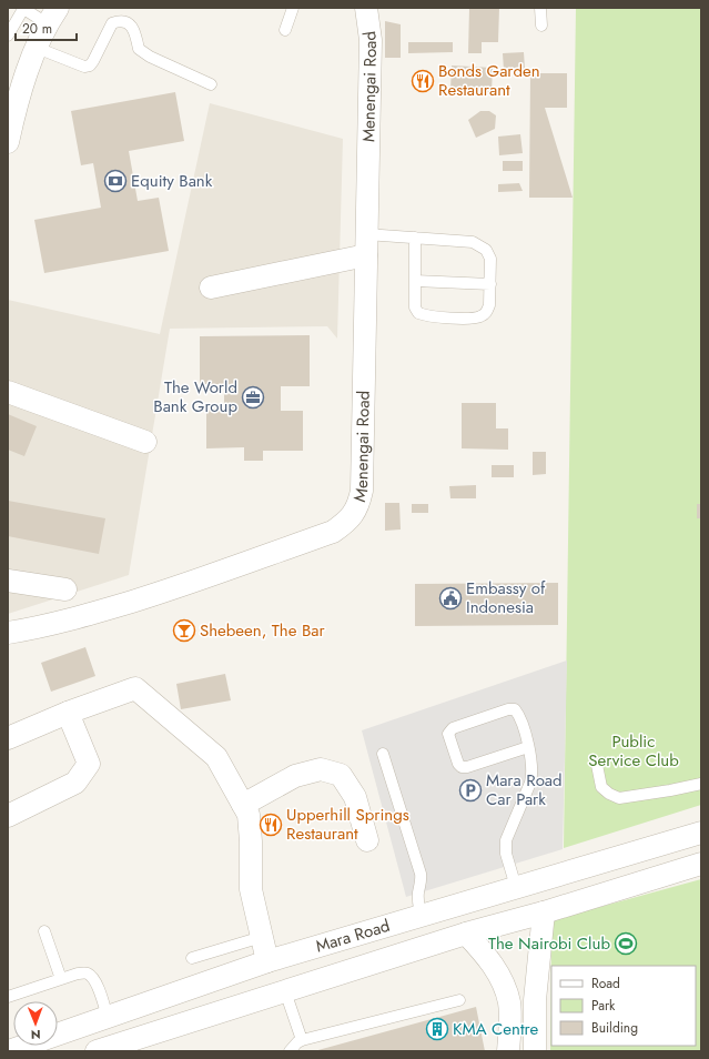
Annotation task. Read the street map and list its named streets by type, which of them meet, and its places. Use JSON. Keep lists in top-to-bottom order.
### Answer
{
  "streets": {
    "street": ["Menengai Road", "Mara Road"]
  },
  "parks": ["Public Service Club"],
  "places": {
    "restaurant": ["Bonds Garden Restaurant", "Upperhill Springs Restaurant"],
    "bank": ["Equity Bank"],
    "office": ["The World Bank Group"],
    "public building": ["Embassy of Indonesia"],
    "bar": ["Shebeen, The Bar"],
    "parking": ["Mara Road Car Park"],
    "sports": ["The Nairobi Club"],
    "building": ["KMA Centre"]
  },
  "legend": ["Road", "Park", "Building"],
  "scale_bar": "20 m",
  "north": "bottom"
}
